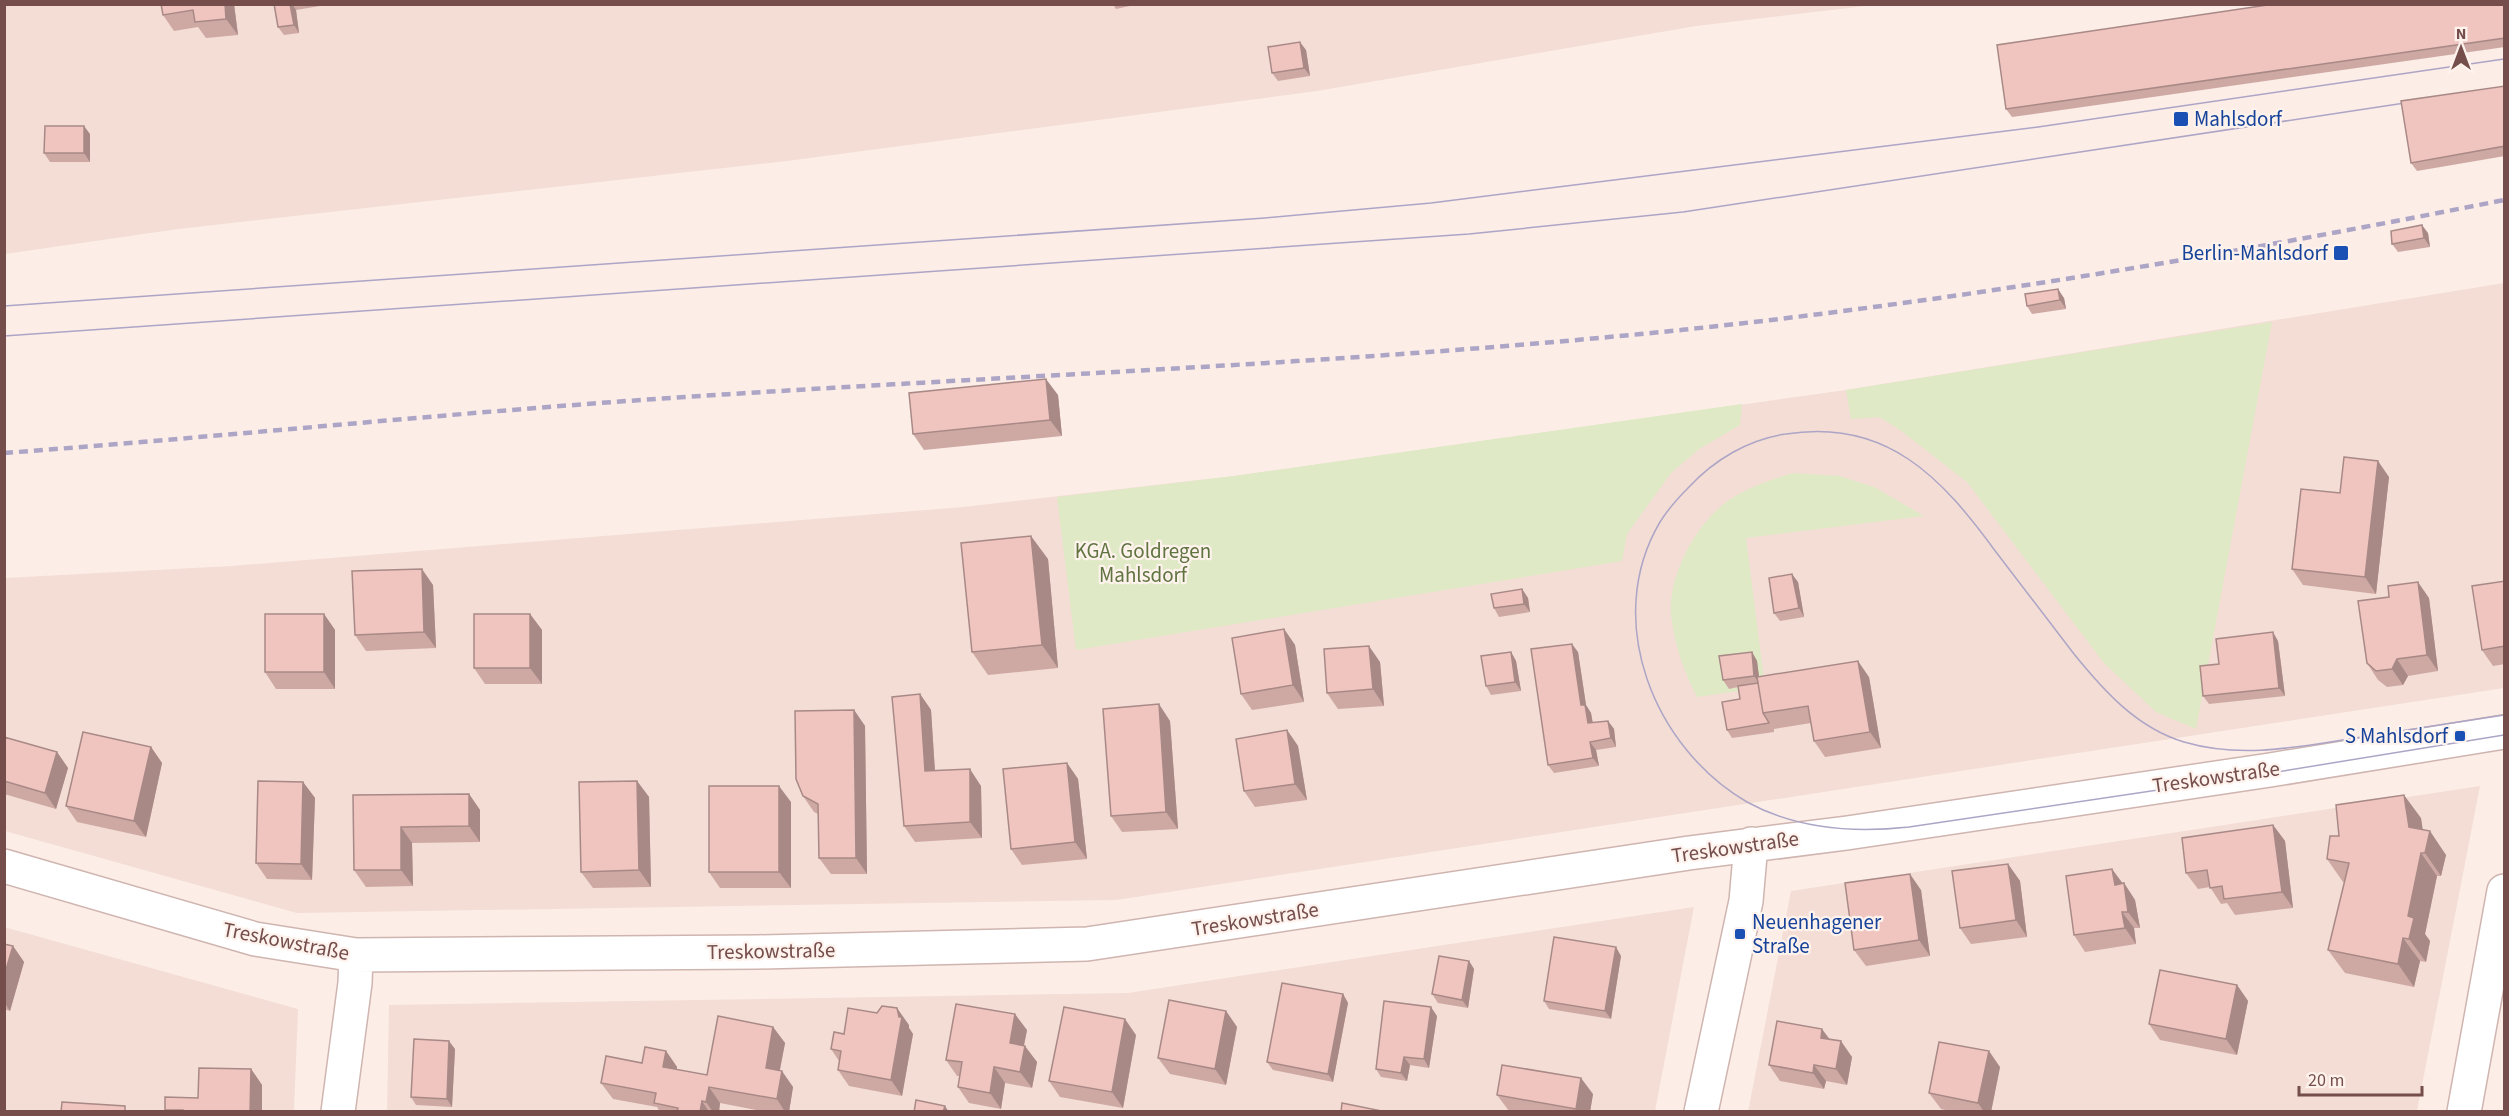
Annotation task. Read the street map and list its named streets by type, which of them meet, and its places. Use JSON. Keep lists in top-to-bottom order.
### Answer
{
  "streets": {
    "street": ["Treskowstraße"]
  },
  "parks": ["KGA. Goldregen Mahlsdorf"],
  "places": {
    "transit": [
      "Mahlsdorf",
      "Berlin-Mahlsdorf",
      "S Mahlsdorf",
      "Neuenhagener Straße"
    ]
  },
  "scale_bar": "20 m",
  "north": "top"
}
